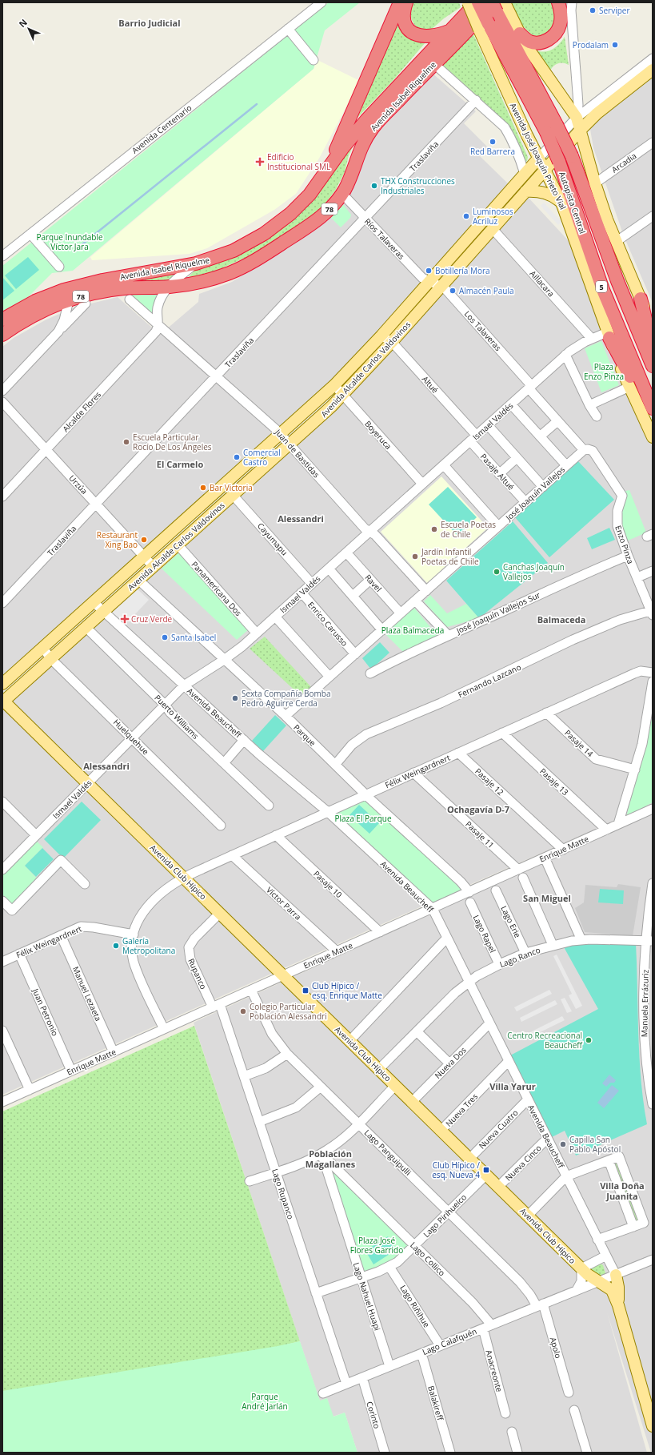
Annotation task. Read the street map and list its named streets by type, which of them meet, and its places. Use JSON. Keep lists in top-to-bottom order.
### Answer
{
  "streets": {
    "highway": [
      "Avenida Isabel Riquelme",
      "Autopista Central",
      "78",
      "5"
    ],
    "main road": ["Avenida José Joaquín Prieto Vial", "Avenida Alcalde Carlos Valdovinos", "Avenida Club Hípico"],
    "street": [
      "Avenida Centenario",
      "Traslaviña",
      "Arcadia",
      "Ríos Talaveras",
      "Aillacara",
      "Los Talaveras",
      "Altué",
      "Alcalde Flores",
      "Ismael Valdés",
      "Boyeruca",
      "Juan de Bastidas",
      "Pasaje Altué",
      "Urzúa",
      "José Joaquín Vallejos",
      "Cayumapu",
      "Enzo Pinza",
      "Ravel",
      "Panamericana Dos",
      "José Joaquín Vallejos Sur",
      "Enrico Carusso",
      "Fernando Lazcano",
      "Avenida Beaucheff",
      "Puerto Williams",
      "Parque",
      "Huelquehue",
      "Pasaje 14",
      "Félix Weingardnert",
      "Pasaje 12",
      "Pasaje 13",
      "Pasaje 11",
      "Enrique Matte",
      "Pasaje 10",
      "Víctor Parra",
      "Lago Erie",
      "Lago Rapel",
      "Lago Ranco",
      "Rupanco",
      "Manuel Lezaeta",
      "Manuela Errázuriz",
      "Juan Petronio",
      "Nueva Dos",
      "Nueva Tres",
      "Nueva Cuatro",
      "Lago Panguipulli",
      "Nueva Cinco",
      "Lago Rupanco",
      "Lago Pirihueico",
      "Lago Collico",
      "Lago Nahuel Huapi",
      "Lago Riñihue",
      "Lago Calafquén",
      "Apolo",
      "Anacreonte",
      "Balakireff",
      "Corinto"
    ]
  },
  "crossings": [
    ["Avenida Isabel Riquelme", "Avenida José Joaquín Prieto Vial"],
    ["Avenida Isabel Riquelme", "Autopista Central"],
    ["Avenida Isabel Riquelme", "Ríos Talaveras"],
    ["Traslaviña", "Avenida José Joaquín Prieto Vial"],
    ["Traslaviña", "Ríos Talaveras"],
    ["Traslaviña", "Juan de Bastidas"],
    ["Traslaviña", "Urzúa"],
    ["Avenida José Joaquín Prieto Vial", "Autopista Central"],
    ["Avenida José Joaquín Prieto Vial", "Avenida Alcalde Carlos Valdovinos"],
    ["Avenida José Joaquín Prieto Vial", "Ismael Valdés"],
    ["Ríos Talaveras", "Los Talaveras"],
    ["Ríos Talaveras", "Avenida Alcalde Carlos Valdovinos"],
    ["Aillacara", "Avenida Alcalde Carlos Valdovinos"],
    ["Aillacara", "Ismael Valdés"],
    ["Los Talaveras", "Avenida Alcalde Carlos Valdovinos"],
    ["Los Talaveras", "Ismael Valdés"],
    ["Los Talaveras", "José Joaquín Vallejos"],
    ["Los Talaveras", "Enzo Pinza"],
    ["Avenida Alcalde Carlos Valdovinos", "Altué"],
    ["Avenida Alcalde Carlos Valdovinos", "Boyeruca"],
    ["Avenida Alcalde Carlos Valdovinos", "Juan de Bastidas"],
    ["Avenida Alcalde Carlos Valdovinos", "Urzúa"],
    ["Avenida Alcalde Carlos Valdovinos", "Cayumapu"],
    ["Avenida Alcalde Carlos Valdovinos", "Panamericana Dos"],
    ["Avenida Alcalde Carlos Valdovinos", "Avenida Beaucheff"],
    ["Avenida Alcalde Carlos Valdovinos", "Puerto Williams"],
    ["Avenida Alcalde Carlos Valdovinos", "Parque"],
    ["Avenida Alcalde Carlos Valdovinos", "Huelquehue"],
    ["Avenida Alcalde Carlos Valdovinos", "Avenida Club Hípico"],
    ["Altué", "Ismael Valdés"],
    ["Altué", "Pasaje Altué"],
    ["Alcalde Flores", "Juan de Bastidas"],
    ["Alcalde Flores", "Urzúa"],
    ["Ismael Valdés", "Boyeruca"],
    ["Ismael Valdés", "Juan de Bastidas"],
    ["Ismael Valdés", "Pasaje Altué"],
    ["Ismael Valdés", "Cayumapu"],
    ["Ismael Valdés", "Ravel"],
    ["Ismael Valdés", "Panamericana Dos"],
    ["Ismael Valdés", "Enrico Carusso"],
    ["Ismael Valdés", "Avenida Beaucheff"],
    ["Ismael Valdés", "Puerto Williams"],
    ["Ismael Valdés", "Parque"],
    ["Ismael Valdés", "Huelquehue"],
    ["Ismael Valdés", "Avenida Club Hípico"],
    ["Juan de Bastidas", "José Joaquín Vallejos"],
    ["Pasaje Altué", "José Joaquín Vallejos"],
    ["José Joaquín Vallejos", "Enzo Pinza"],
    ["José Joaquín Vallejos", "Ravel"],
    ["José Joaquín Vallejos", "Enrico Carusso"],
    ["José Joaquín Vallejos", "Parque"],
    ["Enzo Pinza", "José Joaquín Vallejos Sur"],
    ["Enzo Pinza", "Fernando Lazcano"],
    ["Fernando Lazcano", "Parque"],
    ["Avenida Beaucheff", "Félix Weingardnert"],
    ["Avenida Beaucheff", "Enrique Matte"],
    ["Avenida Beaucheff", "Lago Ranco"],
    ["Avenida Beaucheff", "Nueva Dos"],
    ["Avenida Beaucheff", "Nueva Tres"],
    ["Avenida Beaucheff", "Nueva Cuatro"],
    ["Avenida Beaucheff", "Nueva Cinco"],
    ["Avenida Beaucheff", "Lago Calafquén"],
    ["Parque", "Félix Weingardnert"],
    ["Parque", "Enrique Matte"],
    ["Pasaje 14", "Félix Weingardnert"],
    ["Félix Weingardnert", "Pasaje 12"],
    ["Félix Weingardnert", "Pasaje 13"],
    ["Félix Weingardnert", "Pasaje 11"],
    ["Félix Weingardnert", "Enrique Matte"],
    ["Félix Weingardnert", "Avenida Club Hípico"],
    ["Félix Weingardnert", "Pasaje 10"],
    ["Félix Weingardnert", "Víctor Parra"],
    ["Félix Weingardnert", "Manuel Lezaeta"],
    ["Félix Weingardnert", "Juan Petronio"],
    ["Pasaje 12", "Enrique Matte"],
    ["Pasaje 13", "Enrique Matte"],
    ["Pasaje 11", "Enrique Matte"],
    ["Enrique Matte", "Avenida Club Hípico"],
    ["Enrique Matte", "Pasaje 10"],
    ["Enrique Matte", "Víctor Parra"],
    ["Enrique Matte", "Rupanco"],
    ["Enrique Matte", "Manuel Lezaeta"],
    ["Enrique Matte", "Juan Petronio"],
    ["Enrique Matte", "Lago Panguipulli"],
    ["Enrique Matte", "Lago Rupanco"],
    ["Avenida Club Hípico", "Lago Ranco"],
    ["Avenida Club Hípico", "Rupanco"],
    ["Avenida Club Hípico", "Nueva Dos"],
    ["Avenida Club Hípico", "Nueva Tres"],
    ["Avenida Club Hípico", "Nueva Cuatro"],
    ["Avenida Club Hípico", "Nueva Cinco"],
    ["Avenida Club Hípico", "Lago Pirihueico"],
    ["Avenida Club Hípico", "Lago Calafquén"],
    ["Lago Erie", "Lago Ranco"],
    ["Lago Rapel", "Lago Ranco"],
    ["Lago Ranco", "Manuela Errázuriz"],
    ["Rupanco", "Lago Rupanco"],
    ["Lago Panguipulli", "Lago Pirihueico"],
    ["Lago Panguipulli", "Lago Calafquén"],
    ["Lago Panguipulli", "Apolo"],
    ["Lago Rupanco", "Lago Pirihueico"],
    ["Lago Rupanco", "Lago Calafquén"],
    ["Lago Pirihueico", "Lago Collico"],
    ["Lago Pirihueico", "Lago Nahuel Huapi"],
    ["Lago Pirihueico", "Lago Riñihue"],
    ["Lago Collico", "Lago Nahuel Huapi"],
    ["Lago Collico", "Lago Calafquén"],
    ["Lago Collico", "Anacreonte"],
    ["Lago Nahuel Huapi", "Lago Calafquén"],
    ["Lago Riñihue", "Lago Calafquén"],
    ["Lago Calafquén", "Apolo"],
    ["Lago Calafquén", "Anacreonte"],
    ["Lago Calafquén", "Balakireff"],
    ["Lago Calafquén", "Corinto"]
  ],
  "districts": [
    "Barrio Judicial",
    "El Carmelo",
    "Alessandri",
    "Balmaceda",
    "Alessandri",
    "Ochagavía D-7",
    "San Miguel",
    "Villa Yarur",
    "Población Magallanes",
    "Villa Doña Juanita"
  ],
  "parks": [
    "Parque Inundable Víctor Jara",
    "Plaza Enzo Pinza",
    "Plaza Balmaceda",
    "Plaza El Parque",
    "Plaza José Flores Garrido",
    "Parque André Jarlán"
  ],
  "places": {
    "other": [
      "Serviper",
      "Prodalam",
      "Red Barrera",
      "THX Construcciones Industriales",
      "Luminosos Acriluz",
      "Botillería Mora",
      "Almacén Paula",
      "Escuela Particular Rocío De Los Ángeles",
      "Comercial Castro",
      "Bar Victoria",
      "Escuela Poetas de Chile",
      "Restaurant Xing Bao",
      "Jardín Infantil Poetas de Chile",
      "Canchas Joaquín Vallejos",
      "Santa Isabel",
      "Sexta Compañía Bomba Pedro Aguirre Cerda",
      "Galería Metropolitana",
      "Colegio Particular Población Alessandri",
      "Centro Recreacional Beaucheff",
      "Capilla San Pablo Apóstol"
    ],
    "health": ["Edificio Institucional SML", "Cruz Verde"],
    "transit": ["Club Hípico / esq. Enrique Matte", "Club Hípico / esq. Nueva 4"]
  },
  "north": "top left"
}
